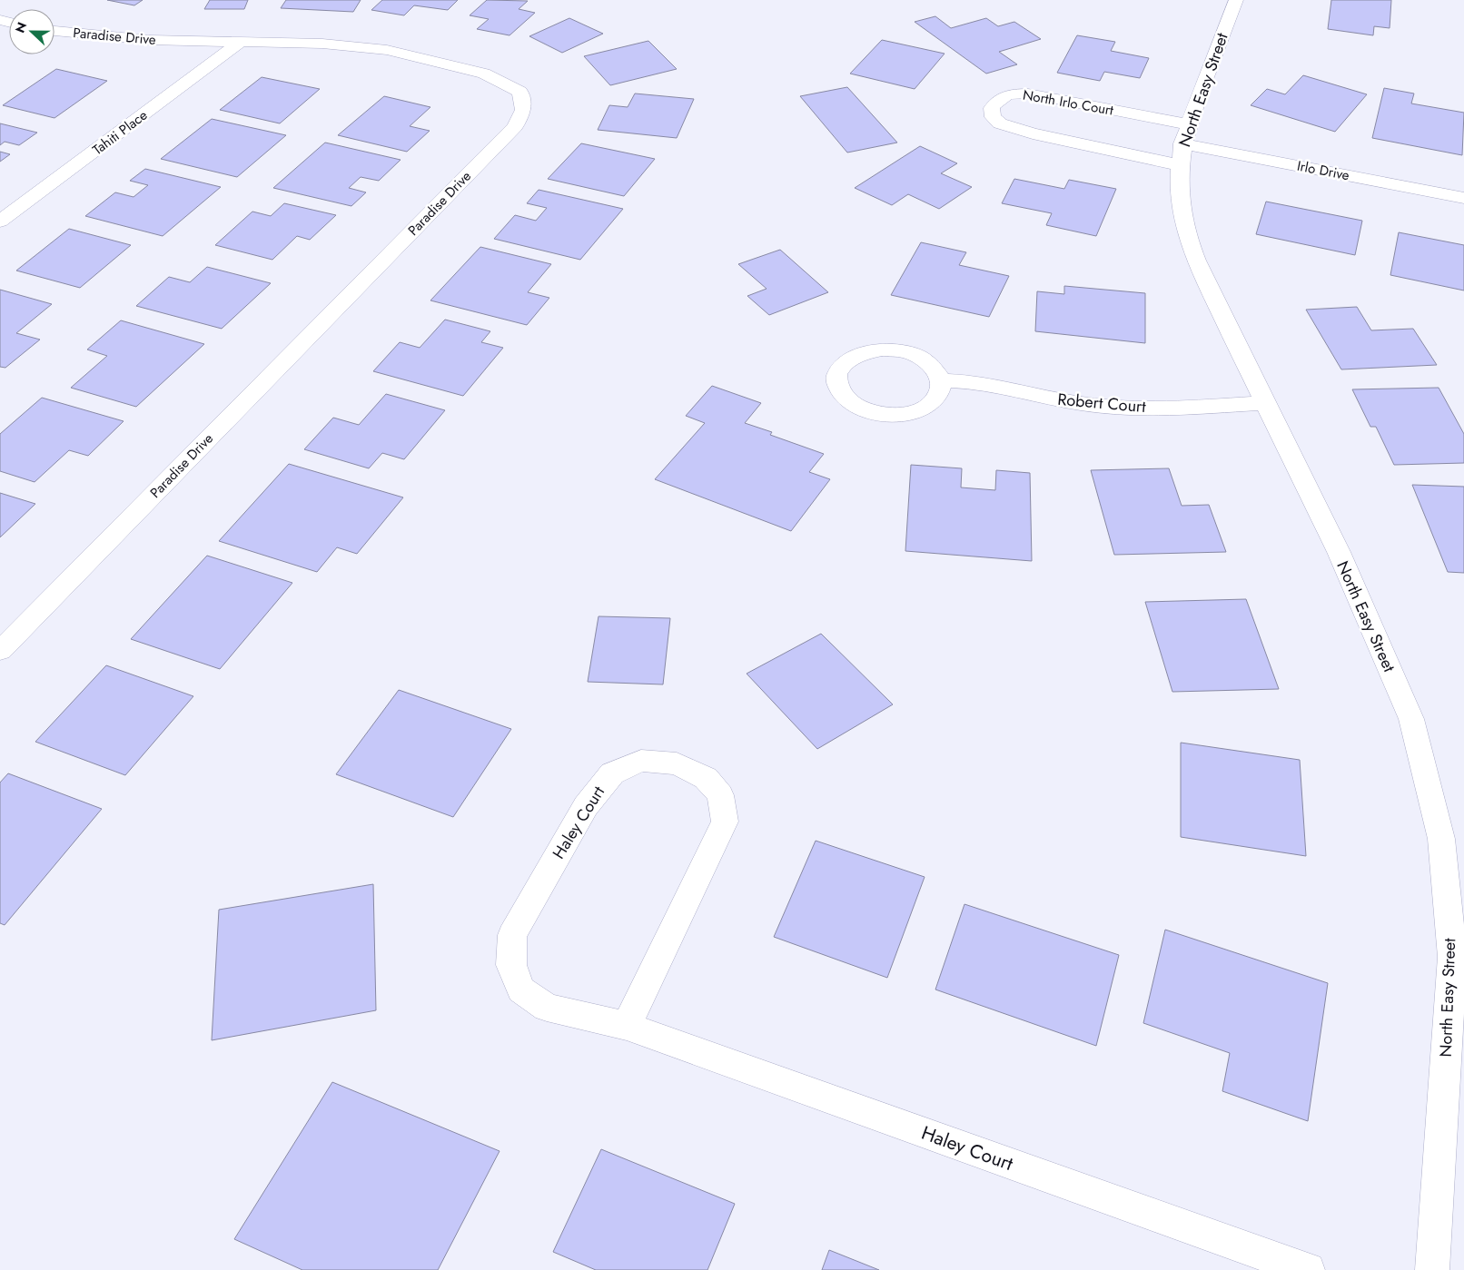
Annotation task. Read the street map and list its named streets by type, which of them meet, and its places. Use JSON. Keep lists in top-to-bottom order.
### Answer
{
  "streets": {
    "street": [
      "Paradise Drive",
      "North Easy Street",
      "North Irlo Court",
      "Tahiti Place",
      "Irlo Drive",
      "Robert Court",
      "Haley Court"
    ]
  },
  "crossings": [
    ["Paradise Drive", "Tahiti Place"],
    ["North Easy Street", "North Irlo Court"],
    ["North Easy Street", "Irlo Drive"],
    ["North Easy Street", "Robert Court"],
    ["North Irlo Court", "Irlo Drive"]
  ],
  "north": "left"
}
